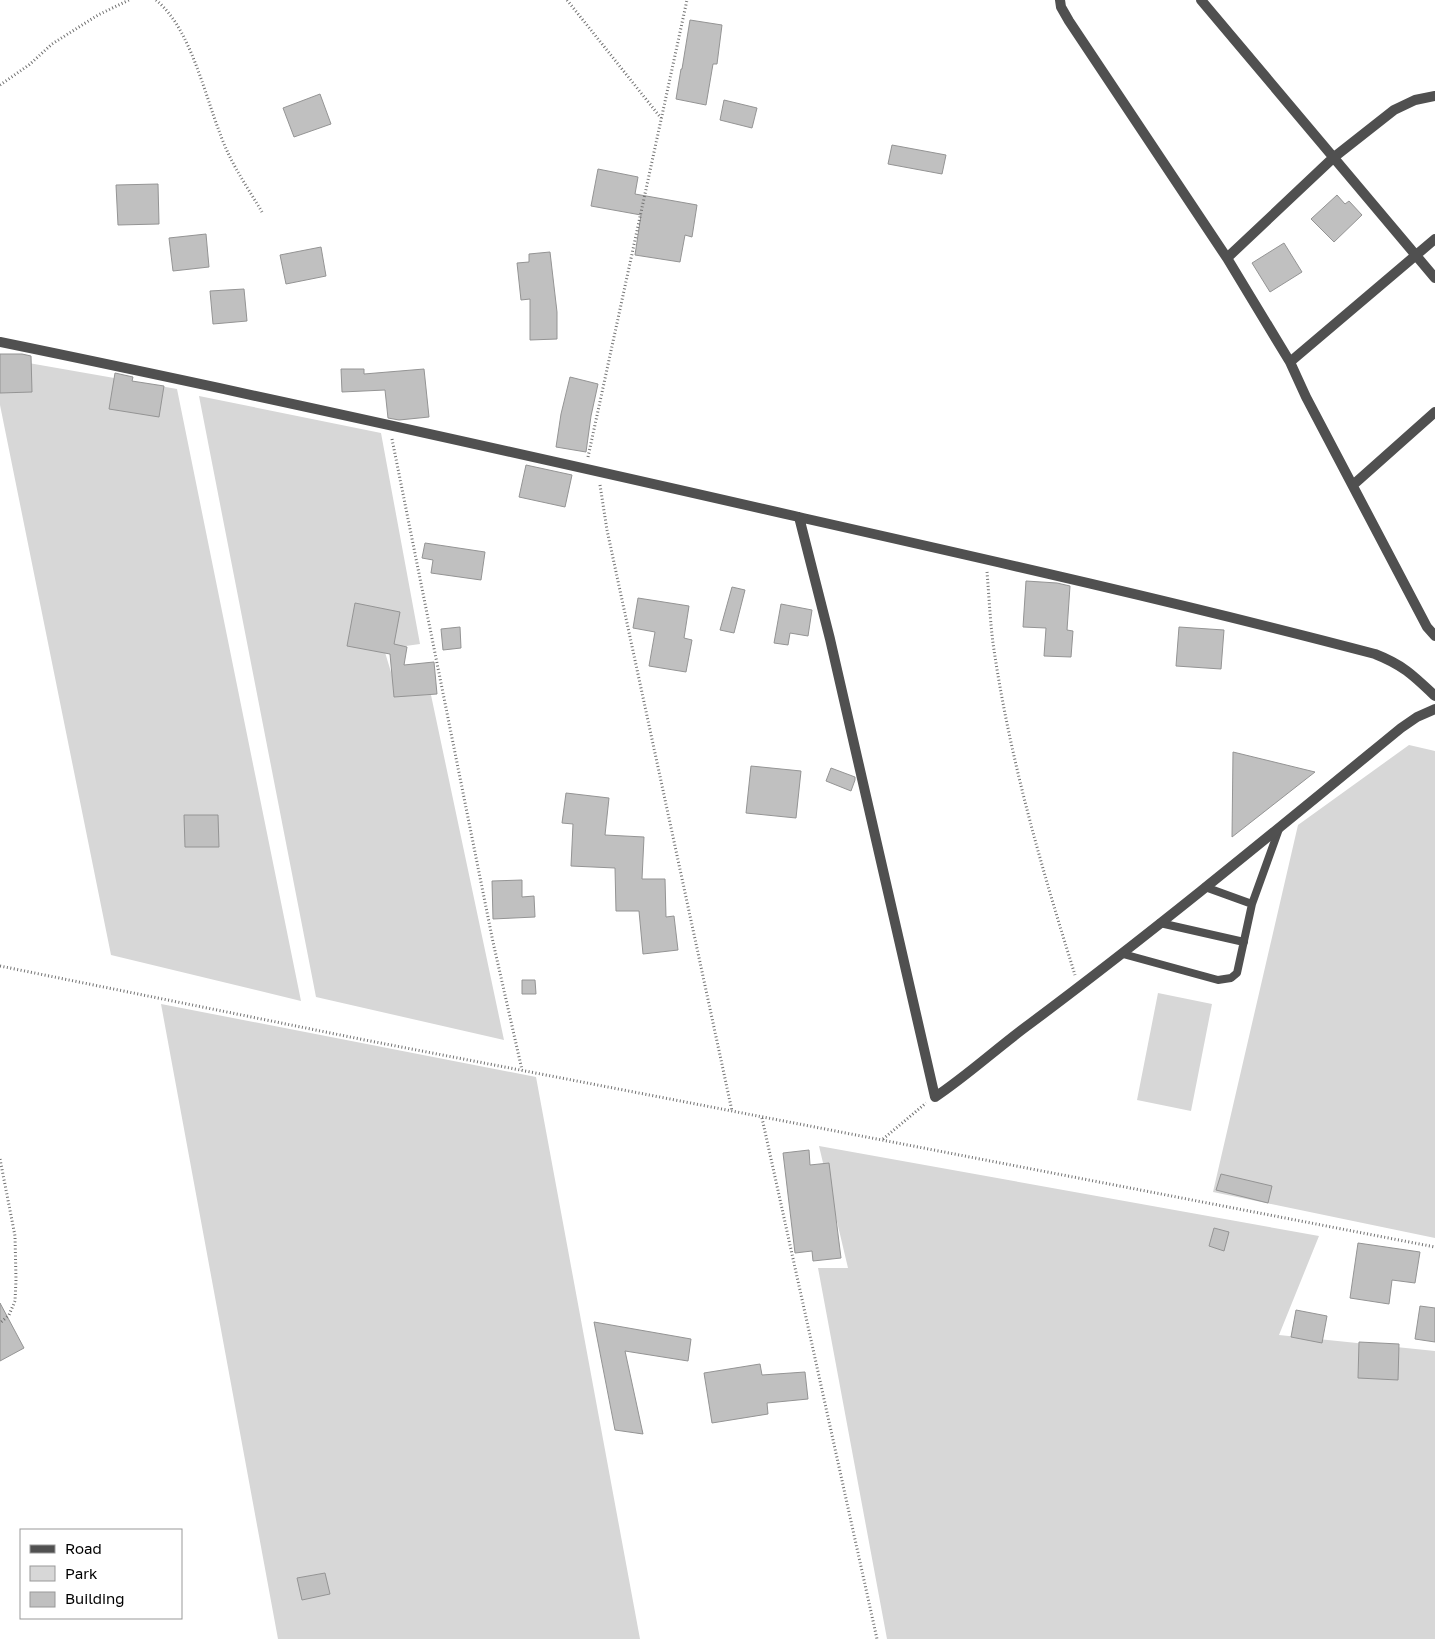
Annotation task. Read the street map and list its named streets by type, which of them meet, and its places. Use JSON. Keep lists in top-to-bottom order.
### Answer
{
  "legend": ["Road", "Park", "Building"]
}
